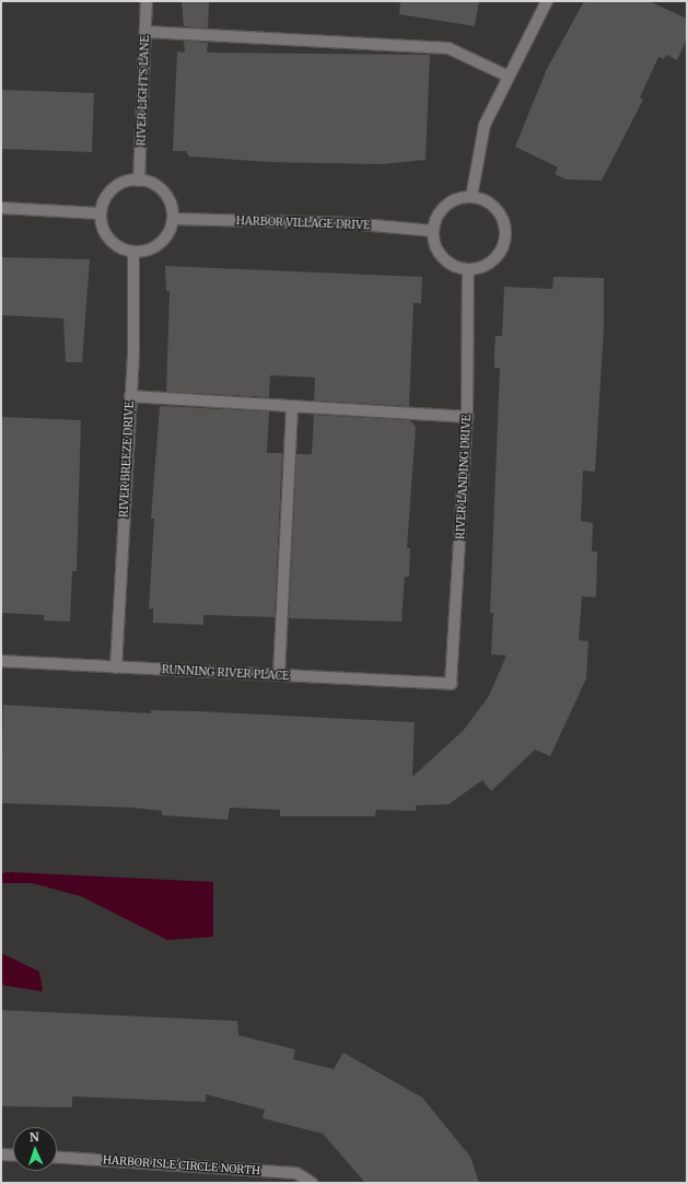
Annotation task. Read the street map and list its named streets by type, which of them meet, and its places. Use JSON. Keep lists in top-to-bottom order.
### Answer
{
  "streets": {
    "street": [
      "RIVER LIGHTS LANE",
      "HARBOR VILLAGE DRIVE",
      "RIVER BREEZE DRIVE",
      "RIVER LANDING DRIVE",
      "RUNNING RIVER PLACE",
      "HARBOR ISLE CIRCLE NORTH"
    ]
  },
  "crossings": [
    ["RIVER LIGHTS LANE", "HARBOR VILLAGE DRIVE"],
    ["RIVER LIGHTS LANE", "RIVER BREEZE DRIVE"],
    ["HARBOR VILLAGE DRIVE", "RIVER BREEZE DRIVE"],
    ["HARBOR VILLAGE DRIVE", "RIVER LANDING DRIVE"],
    ["RIVER BREEZE DRIVE", "RUNNING RIVER PLACE"],
    ["RIVER LANDING DRIVE", "RUNNING RIVER PLACE"]
  ],
  "north": "top"
}
